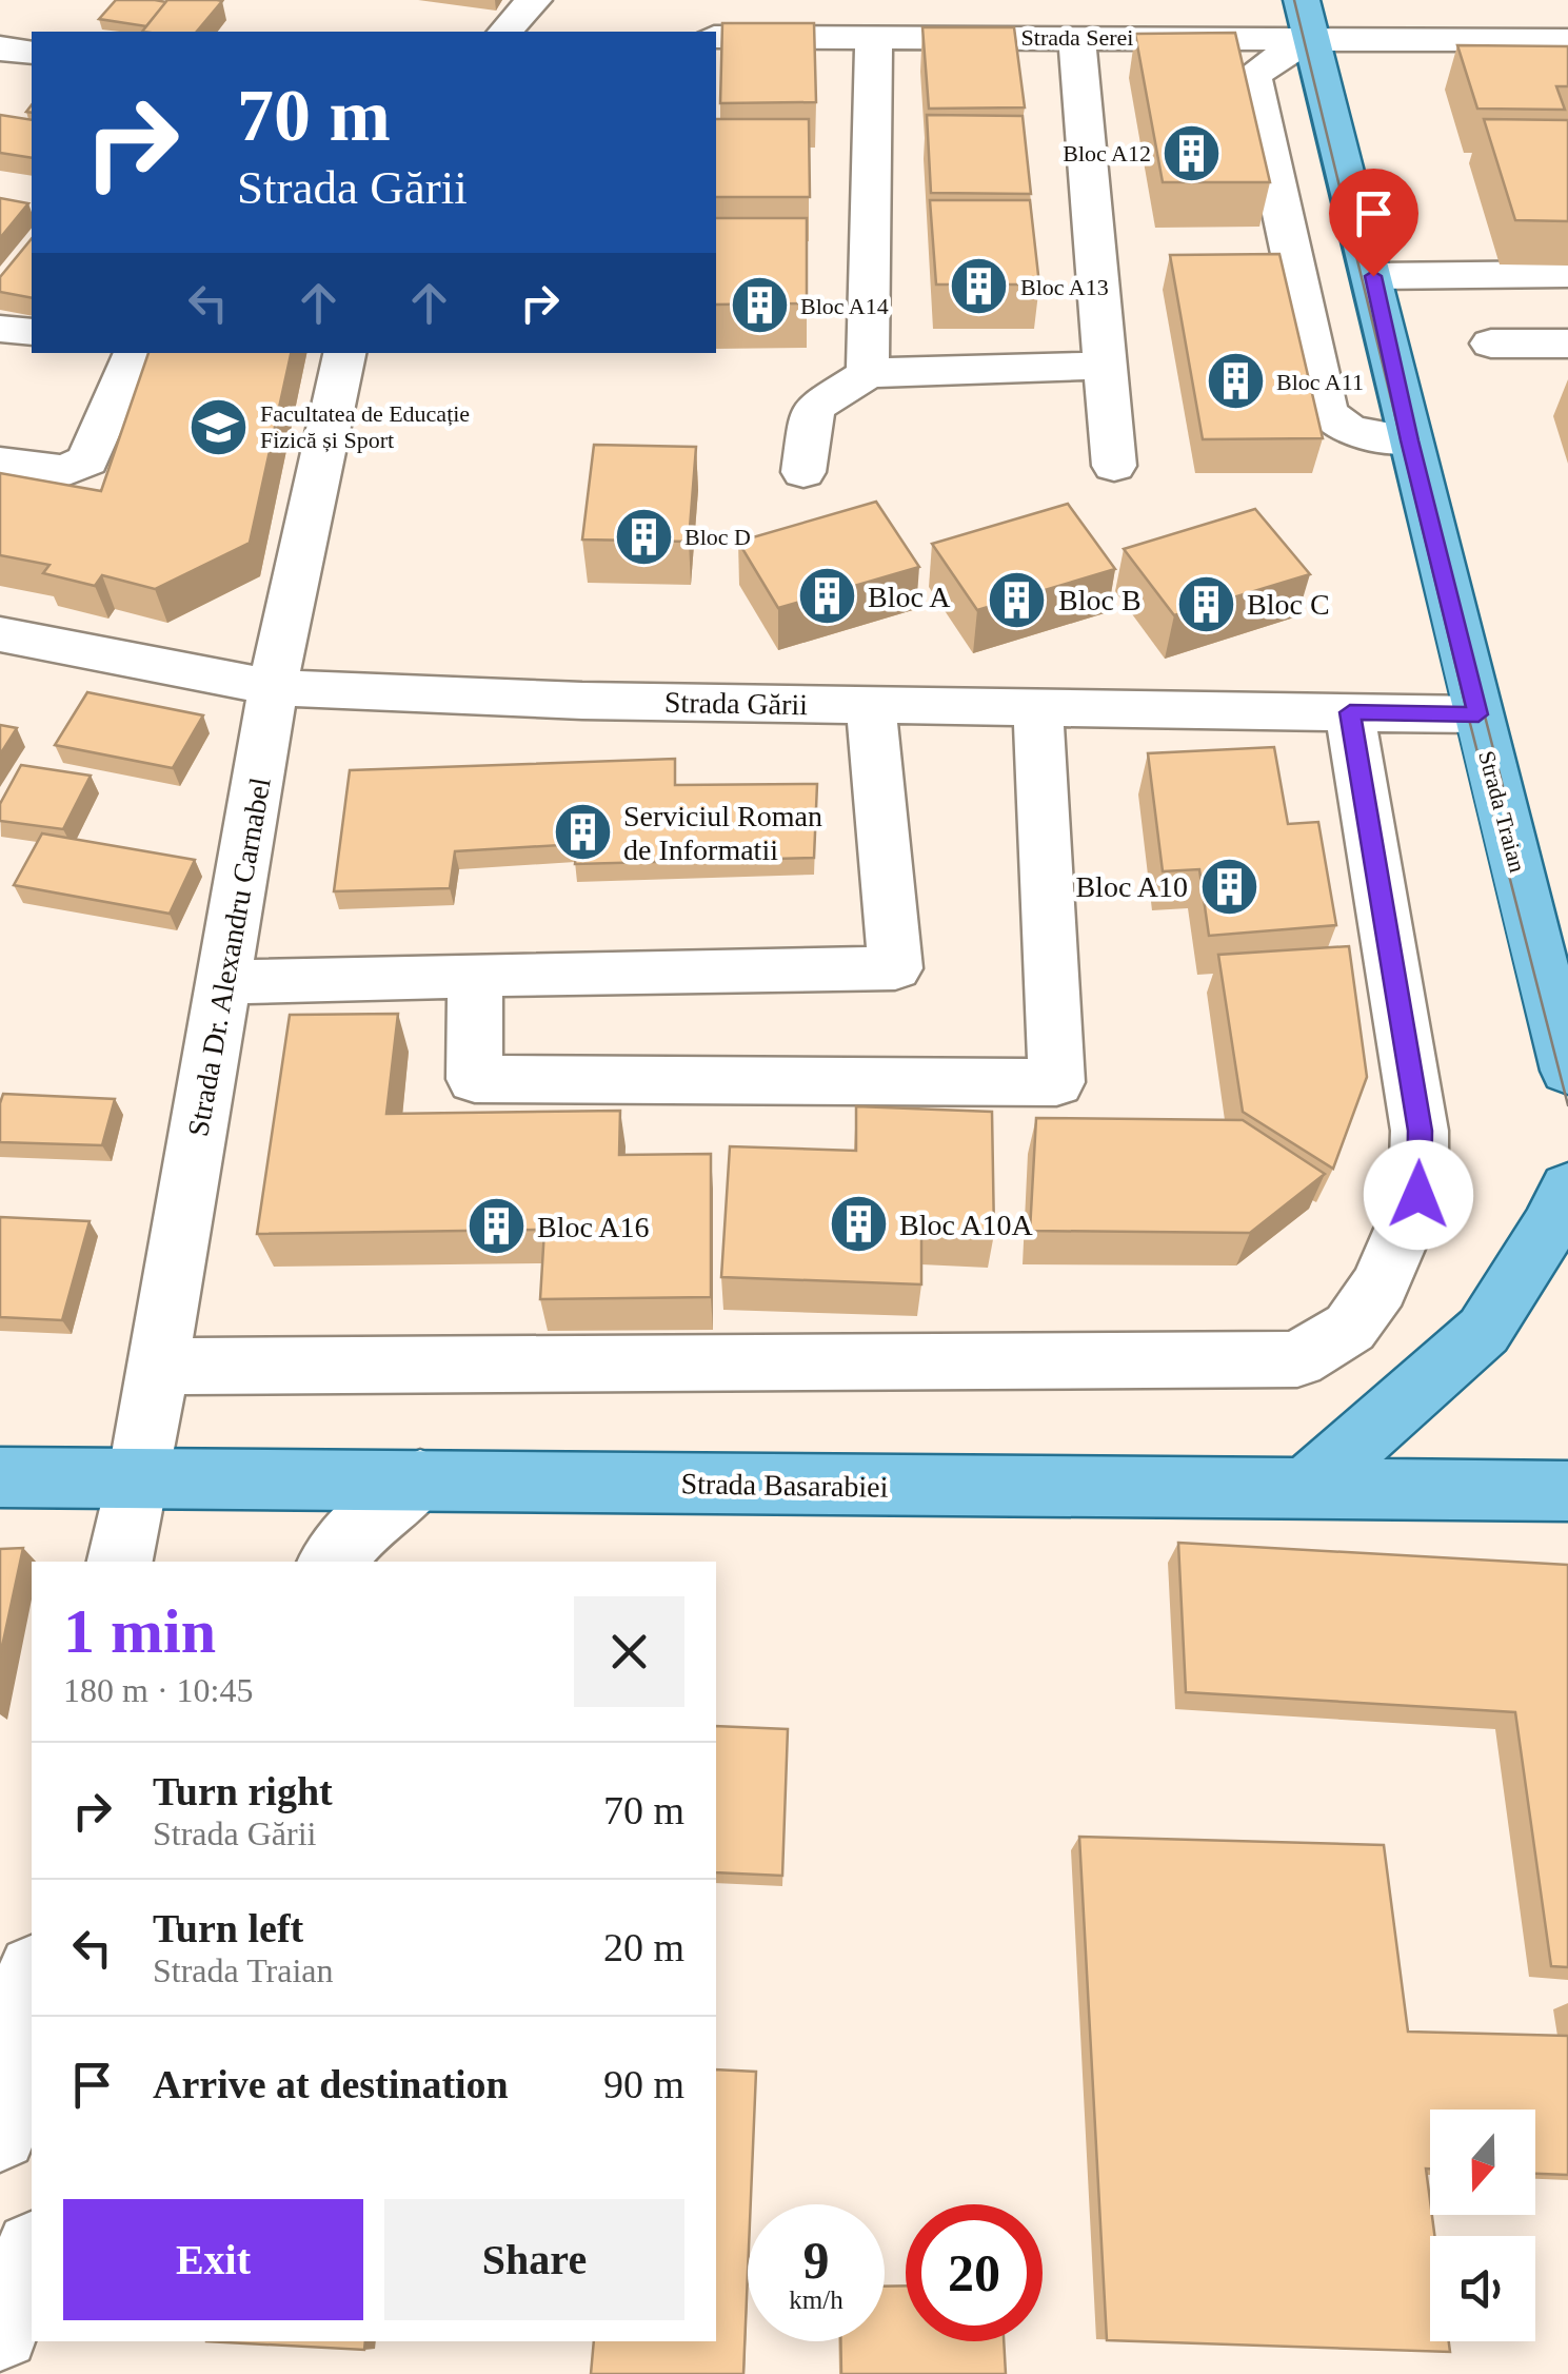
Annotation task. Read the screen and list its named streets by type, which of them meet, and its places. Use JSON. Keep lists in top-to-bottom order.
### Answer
{
  "streets": {
    "main road": ["Strada Traian", "Strada Basarabiei"],
    "street": ["Strada Serei", "Strada Gării", "Strada Dr. Alexandru Carnabel"]
  },
  "crossings": [
    ["Strada Serei", "Strada Traian"],
    ["Strada Gării", "Strada Traian"],
    ["Strada Gării", "Strada Dr. Alexandru Carnabel"],
    ["Strada Dr. Alexandru Carnabel", "Strada Basarabiei"]
  ],
  "places": {
    "building": [
      "Bloc A12",
      "Bloc A13",
      "Bloc A14",
      "Bloc A11",
      "Bloc D",
      "Bloc A",
      "Bloc B",
      "Bloc C",
      "Serviciul Roman de Informatii",
      "Bloc A10",
      "Bloc A10A",
      "Bloc A16"
    ],
    "school or university": ["Facultatea de Educație Fizică și Sport"]
  },
  "north": "bottom",
  "page": {
    "turn": ["70 m", "Strada Gării"],
    "heading": ["1 min", "180 m · 10:45"],
    "list": [
      {
        "name": "Turn right",
        "note": "Strada Gării",
        "value": "70 m"
      },
      {
        "name": "Turn left",
        "note": "Strada Traian",
        "value": "20 m"
      },
      {
        "name": "Arrive at destination",
        "value": "90 m"
      }
    ],
    "buttons": ["Exit", "Share"],
    "speed": "9 km/h",
    "limit": "20"
  }
}
